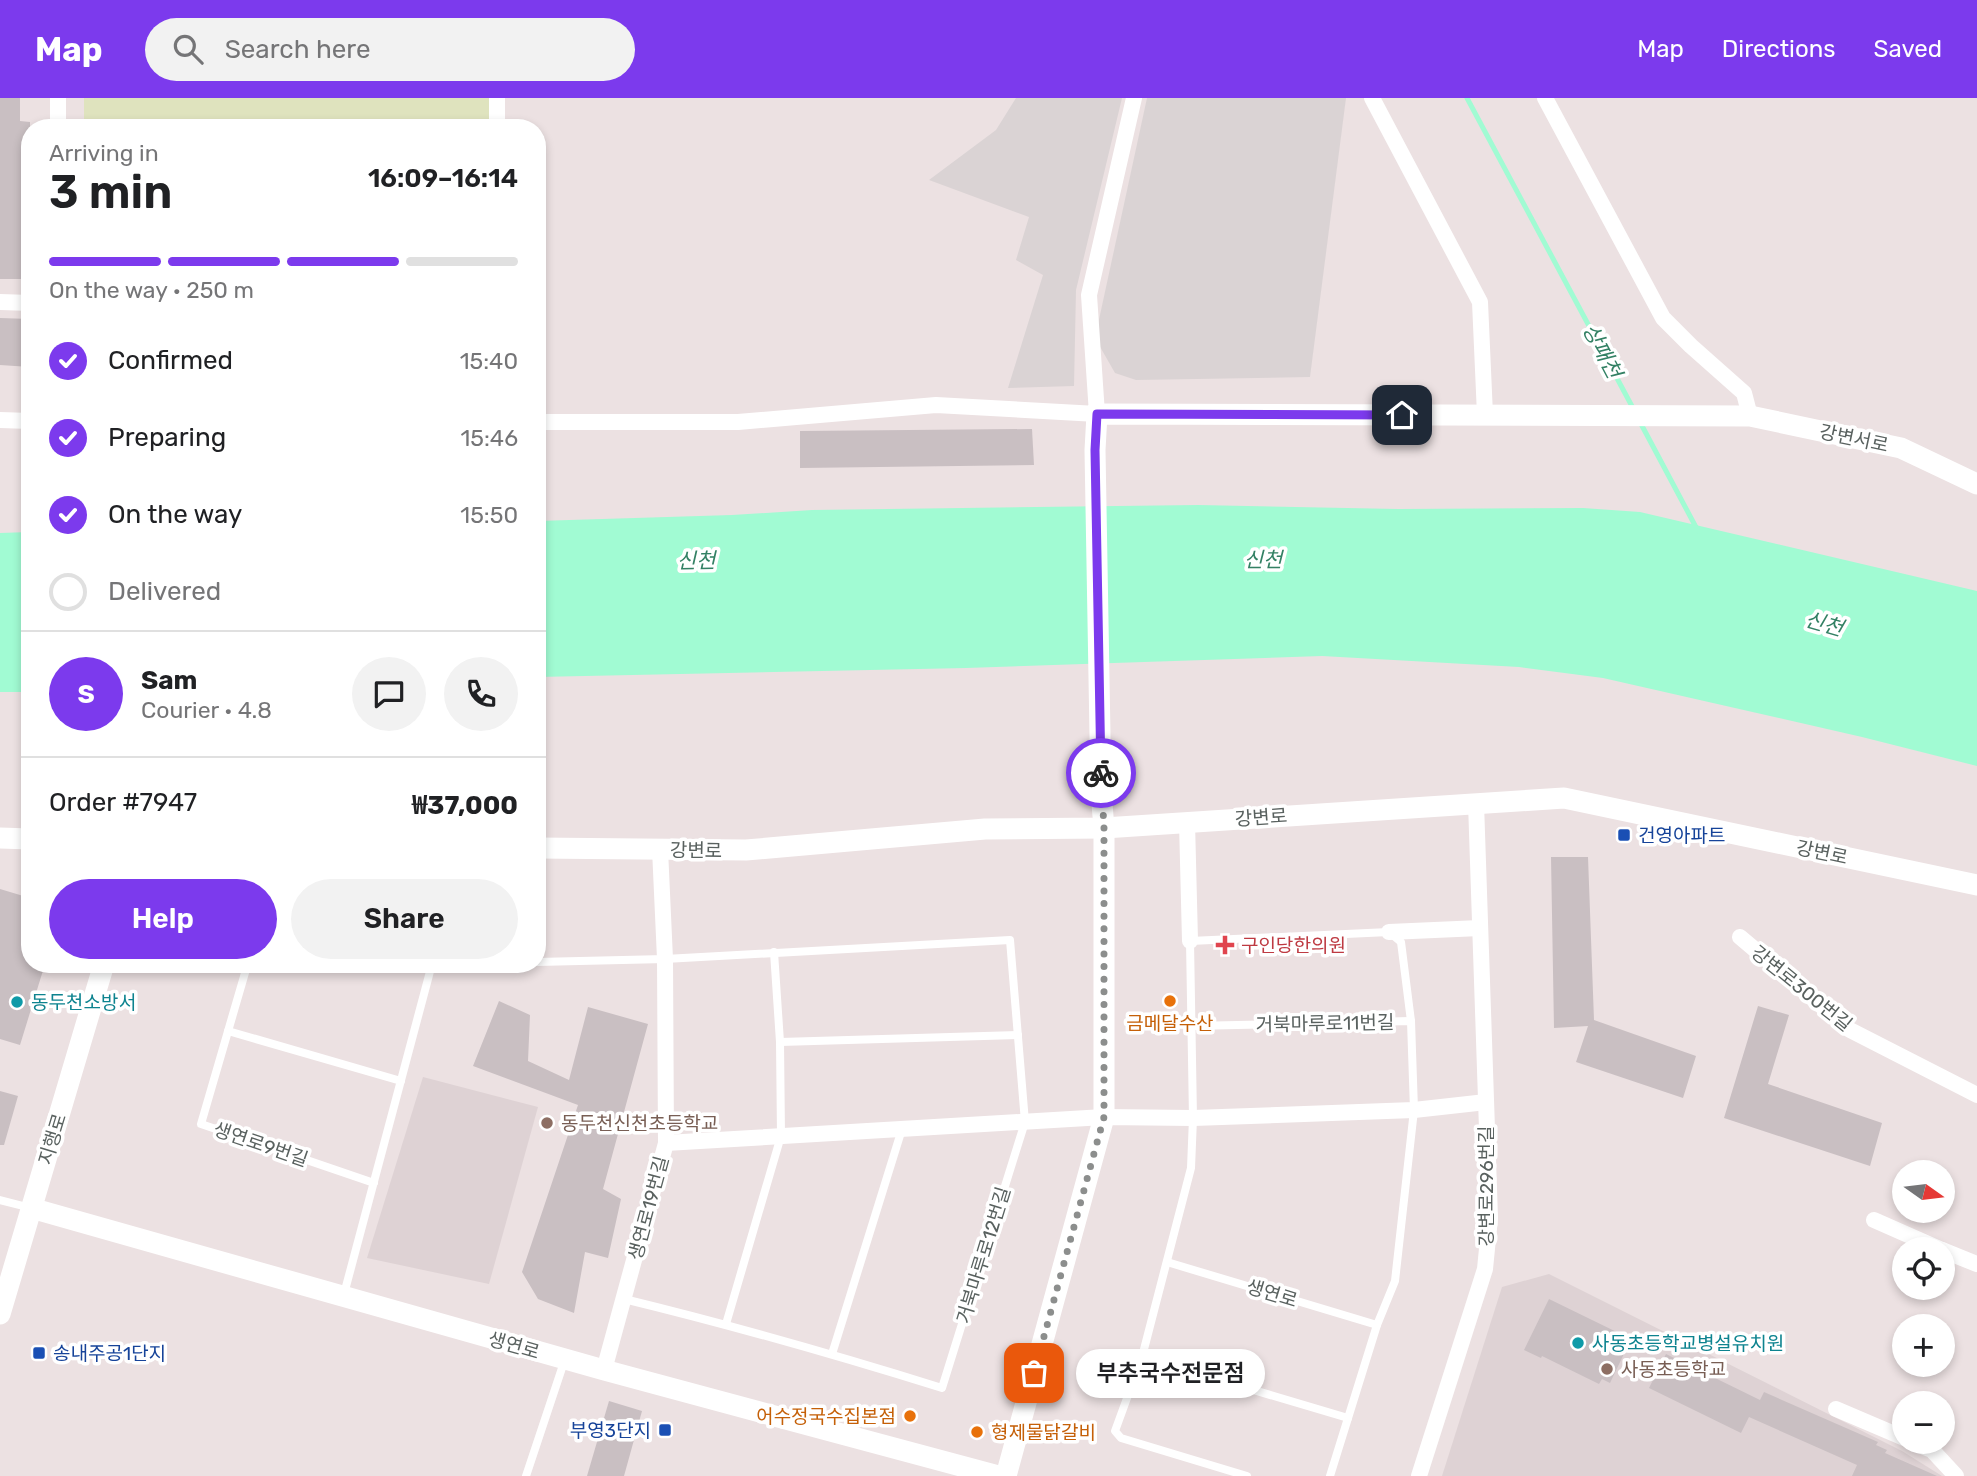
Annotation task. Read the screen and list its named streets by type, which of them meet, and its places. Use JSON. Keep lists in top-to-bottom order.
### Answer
{
  "streets": {
    "street": [
      "강변서로",
      "강변로",
      "강변로300번길",
      "지행로",
      "강변로296번길",
      "생연로19번길",
      "생연로"
    ],
    "lane": ["거북마루로11번길", "생연로9번길", "거북마루로12번길"]
  },
  "crossings": [
    ["강변로", "강변로296번길"],
    ["강변로", "생연로19번길"],
    ["거북마루로11번길", "생연로"],
    ["지행로", "생연로"],
    ["생연로9번길", "생연로"],
    ["생연로19번길", "생연로"]
  ],
  "water": ["상패천", "신천"],
  "places": {
    "transit": ["건영아파트", "송내주공1단지", "부영3단지"],
    "health": ["구인당한의원"],
    "other": [
      "금메달수산",
      "동두천소방서",
      "동두천신천초등학교",
      "사동초등학교병설유치원",
      "사동초등학교",
      "부추국수전문점",
      "어수정국수집본점",
      "형제물닭갈비"
    ]
  },
  "north": "right",
  "page": {
    "header": "Map",
    "search": "Search here",
    "nav": ["Map", "Directions", "Saved"],
    "heading": ["3 min", "Arriving in", "16:09–16:14"],
    "panel": [
      "Sam",
      "Courier · 4.8",
      "Order #7947",
      "₩37,000"
    ],
    "bar": "On the way · 250 m",
    "list": [
      ["Confirmed", "15:40"],
      ["Preparing", "15:46"],
      ["On the way", "15:50"],
      "Delivered"
    ],
    "round": "S",
    "buttons": ["Help", "Share"],
    "map_buttons": ["+", "−"],
    "bubble": "부추국수전문점"
  }
}
